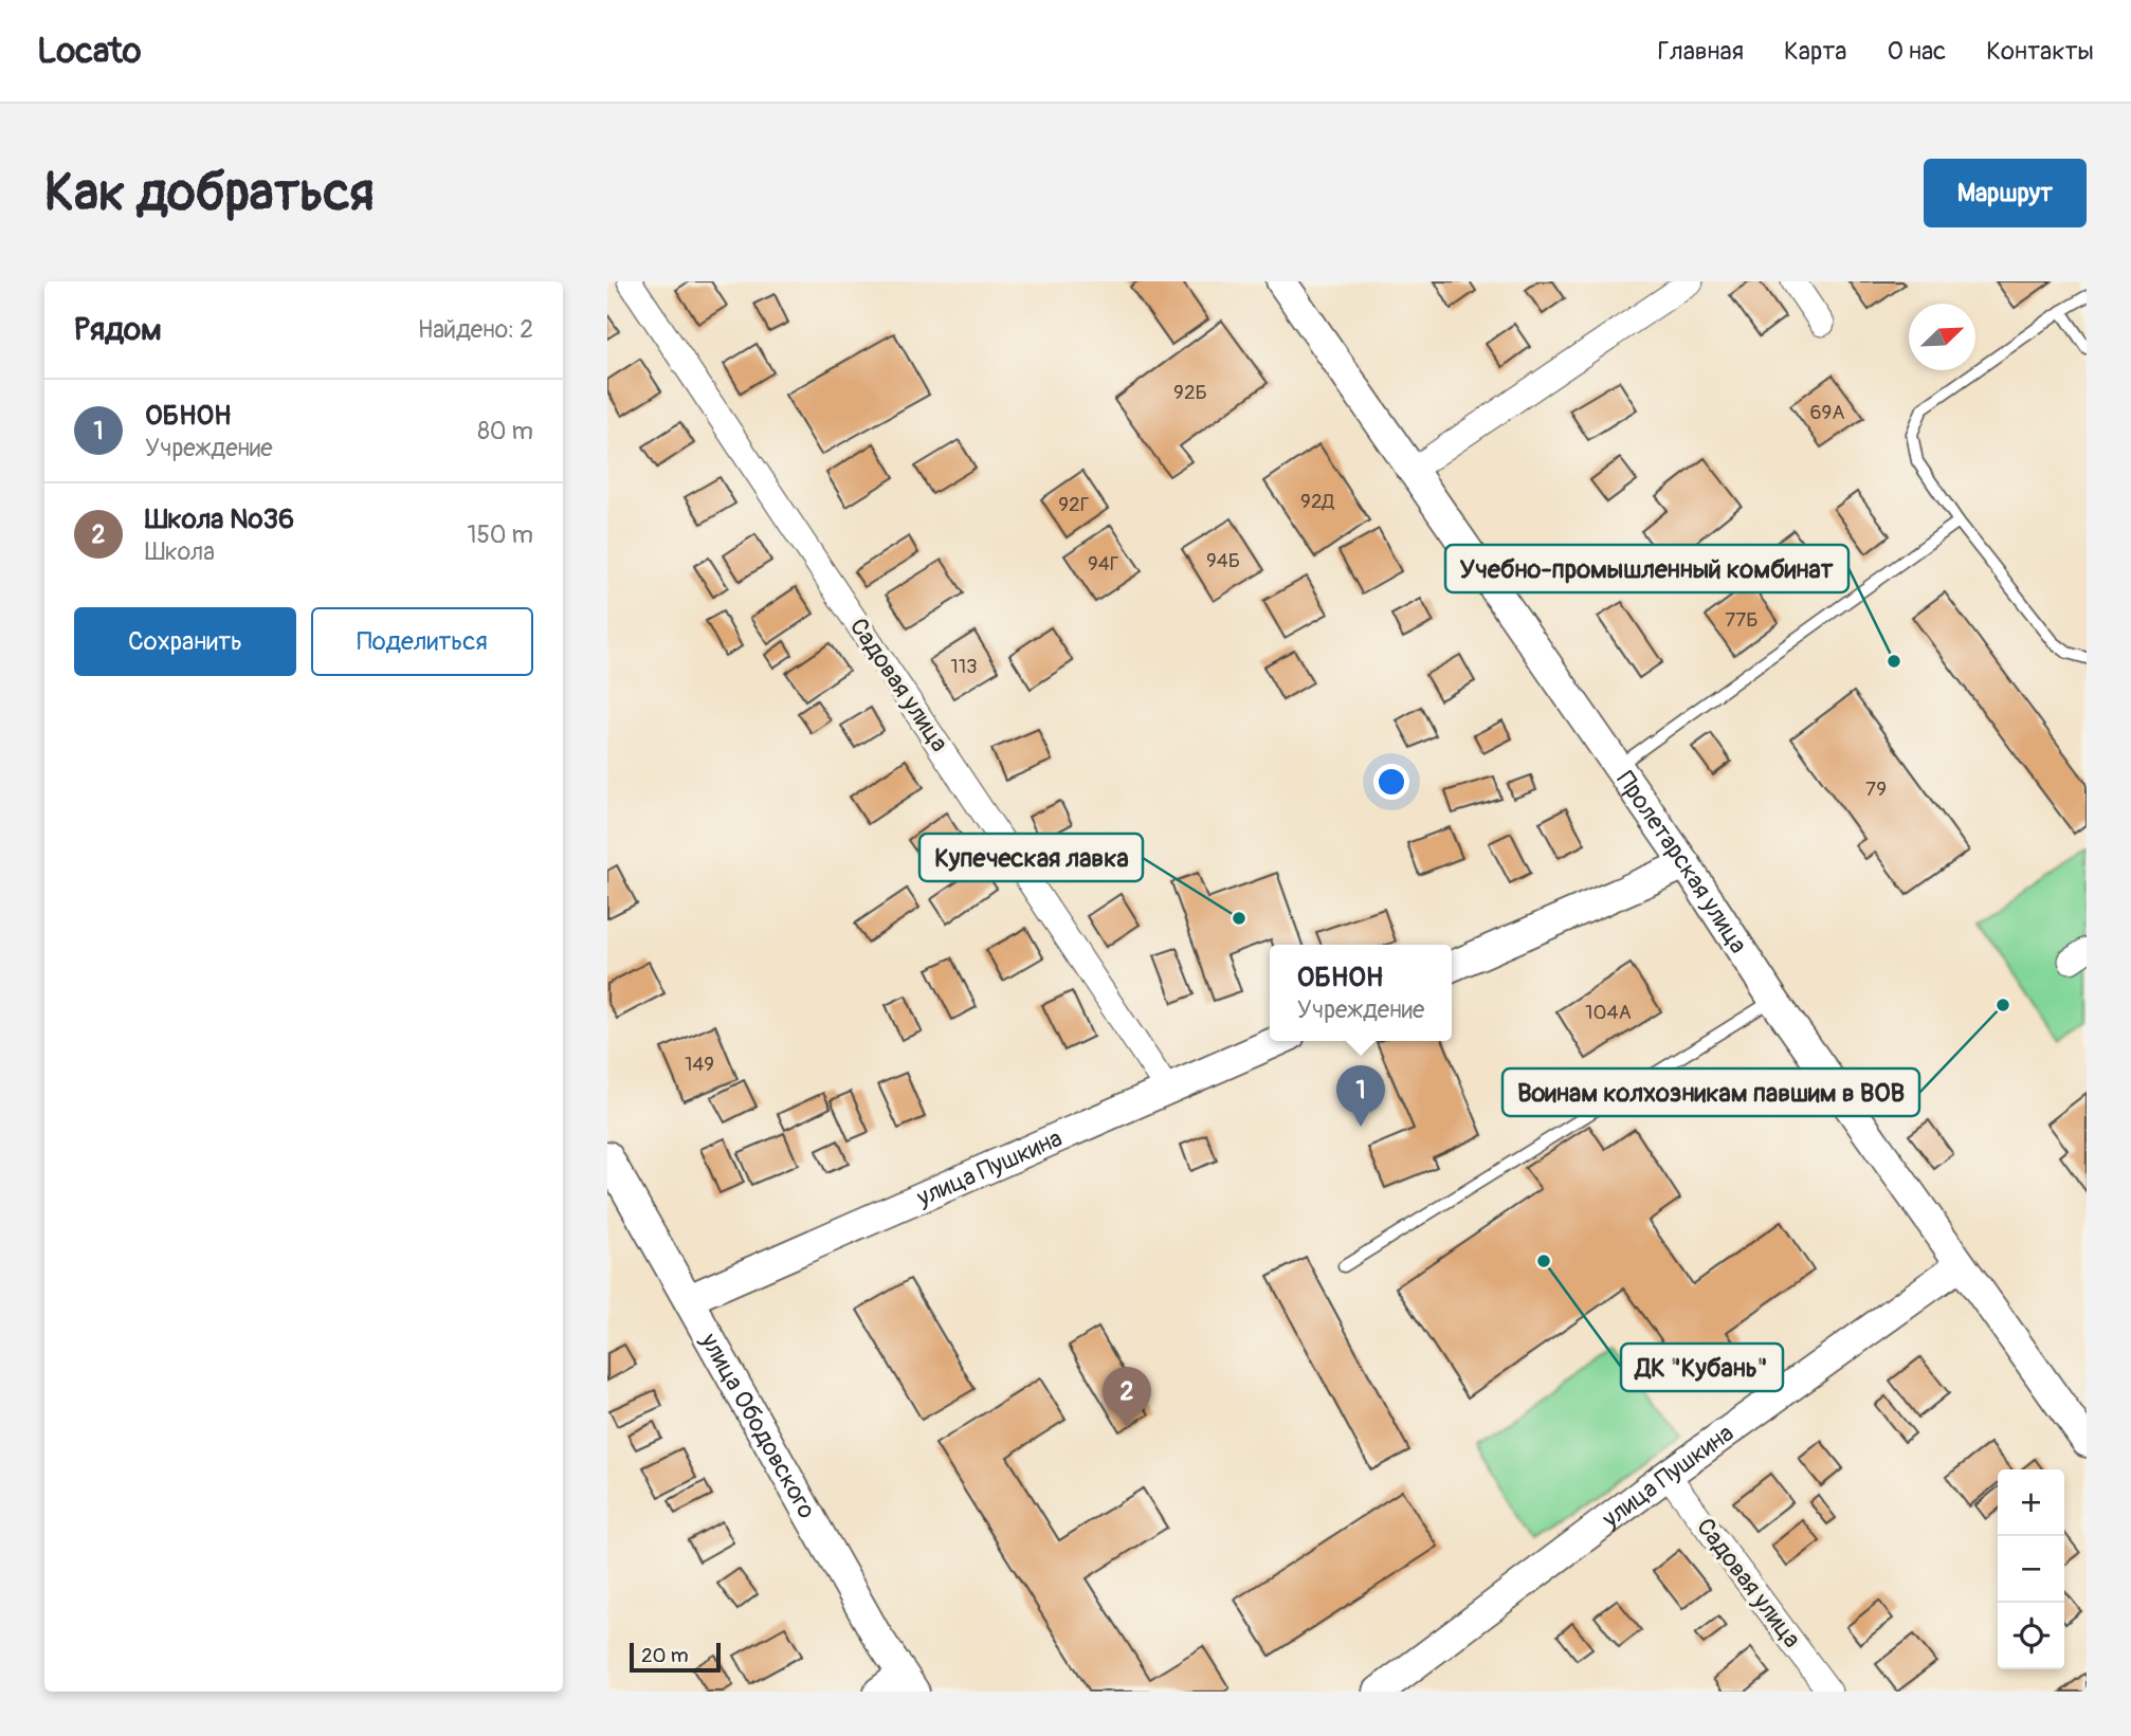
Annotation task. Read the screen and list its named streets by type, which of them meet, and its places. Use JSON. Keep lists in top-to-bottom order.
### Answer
{
  "streets": {
    "street": [
      "Садовая улица",
      "Пролетарская улица",
      "улица Пушкина",
      "улица Ободовского"
    ]
  },
  "crossings": [
    ["Садовая улица", "улица Пушкина"],
    ["Пролетарская улица", "улица Пушкина"],
    ["улица Пушкина", "улица Ободовского"]
  ],
  "places": [
    "Учебно-промышленный комбинат",
    "Купеческая лавка",
    "Воинам колхозникам павшим в ВОВ",
    "ДК \"Кубань\""
  ],
  "house_numbers": [
    "92Б",
    "69А",
    "92Д",
    "92Г",
    "94Б",
    "94Г",
    "77Б",
    "113",
    "79",
    "104А",
    "149"
  ],
  "scale_bar": "20 m",
  "north": "top right",
  "page": {
    "header": "Locato",
    "nav": [
      "Главная",
      "Карта",
      "О нас",
      "Контакты"
    ],
    "buttons": [
      "Маршрут",
      ["Сохранить", "Поделиться"]
    ],
    "title": "Как добраться",
    "heading": ["Рядом", "Найдено: 2"],
    "list": [
      {
        "mark": "1",
        "name": "ОБНОН",
        "note": "Учреждение",
        "value": "80 m"
      },
      {
        "mark": "2",
        "name": "Школа №36",
        "note": "Школа",
        "value": "150 m"
      }
    ],
    "popup": ["ОБНОН", "Учреждение"],
    "pins": ["1", "2"],
    "map_buttons": ["+", "−"],
    "scale": "20 m"
  }
}
